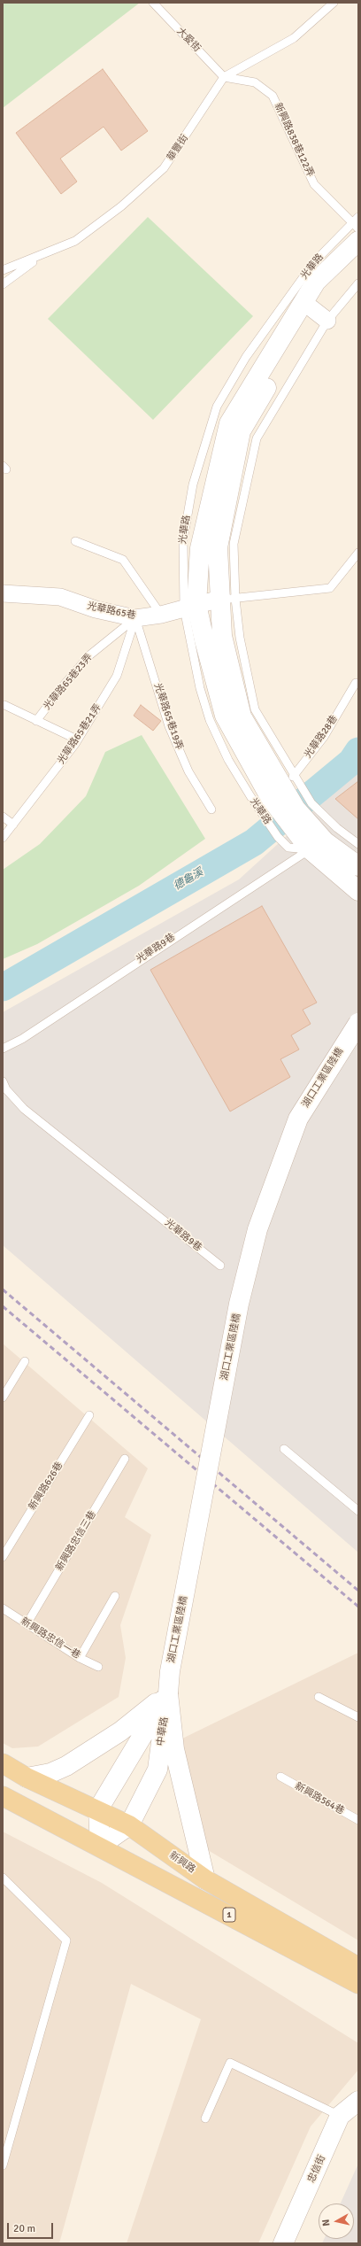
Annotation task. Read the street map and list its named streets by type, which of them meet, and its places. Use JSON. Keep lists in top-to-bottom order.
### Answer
{
  "streets": {
    "main road": ["新興路", "1"],
    "street": [
      "光華路",
      "光華路65巷",
      "湖口工業區陸橋",
      "中華路",
      "忠信街"
    ],
    "lane": [
      "大愛街",
      "新興路838巷122弄",
      "華豐街",
      "光華路65巷23弄",
      "光華路65巷19弄",
      "光華路65巷21弄",
      "光華路28巷",
      "光華路9巷",
      "新興路626巷",
      "新興路忠信三巷",
      "新興路忠信一巷",
      "新興路564巷"
    ]
  },
  "crossings": [
    ["大愛街", "新興路838巷122弄"],
    ["大愛街", "華豐街"],
    ["新興路838巷122弄", "華豐街"],
    ["新興路838巷122弄", "光華路"],
    ["光華路", "光華路65巷"],
    ["光華路", "光華路28巷"],
    ["光華路", "光華路9巷"],
    ["光華路65巷", "光華路65巷23弄"],
    ["光華路65巷", "光華路65巷19弄"],
    ["光華路65巷", "光華路65巷21弄"],
    ["光華路65巷23弄", "光華路65巷19弄"],
    ["光華路65巷23弄", "光華路65巷21弄"],
    ["光華路65巷19弄", "光華路65巷21弄"],
    ["湖口工業區陸橋", "中華路"],
    ["新興路忠信三巷", "新興路忠信一巷"],
    ["中華路", "新興路"],
    ["中華路", "1"]
  ],
  "water": ["德龜溪"],
  "scale_bar": "20 m",
  "north": "left"
}
